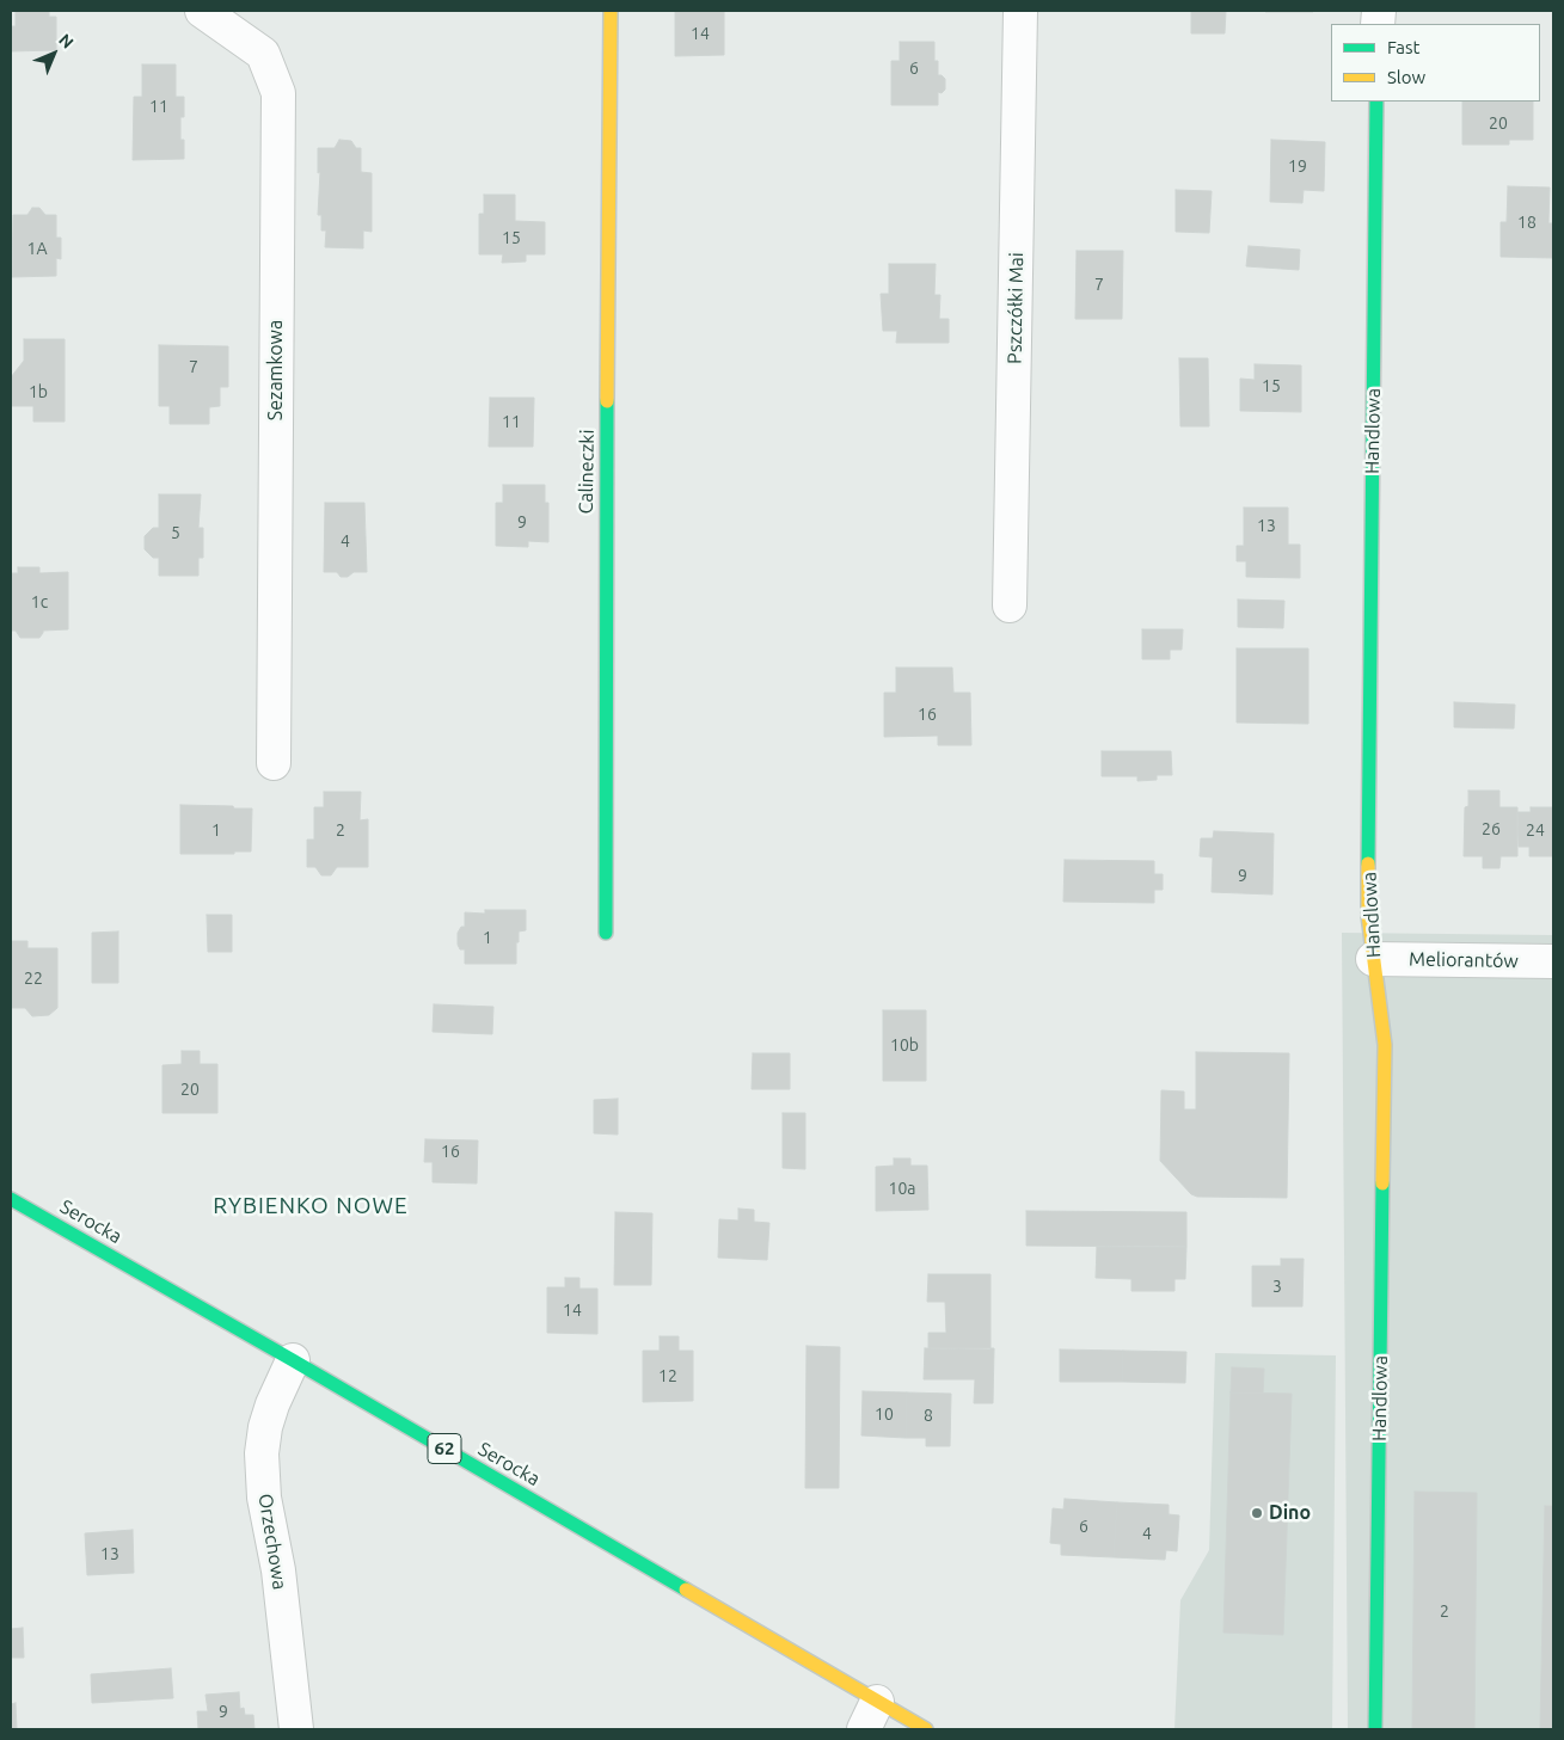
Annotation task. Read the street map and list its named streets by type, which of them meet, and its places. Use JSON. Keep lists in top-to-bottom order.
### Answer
{
  "streets": {
    "street": [
      "Pszczółki Mai",
      "Sezamkowa",
      "Handlowa",
      "Calineczki",
      "Meliorantów",
      "Serocka",
      "62",
      "Orzechowa"
    ]
  },
  "crossings": [
    ["Handlowa", "Meliorantów"],
    ["Serocka", "Orzechowa"]
  ],
  "districts": ["RYBIENKO NOWE"],
  "places": ["Dino"],
  "house_numbers": [
    "14",
    "6",
    "11",
    "20",
    "19",
    "18",
    "15",
    "1A",
    "7",
    "7",
    "15",
    "1b",
    "11",
    "9",
    "13",
    "5",
    "4",
    "1c",
    "16",
    "26",
    "1",
    "2",
    "24",
    "9",
    "1",
    "22",
    "10b",
    "20",
    "16",
    "10a",
    "3",
    "14",
    "12",
    "10",
    "8",
    "6",
    "4",
    "13",
    "2",
    "9"
  ],
  "legend": ["Fast", "Slow"],
  "north": "top right"
}
